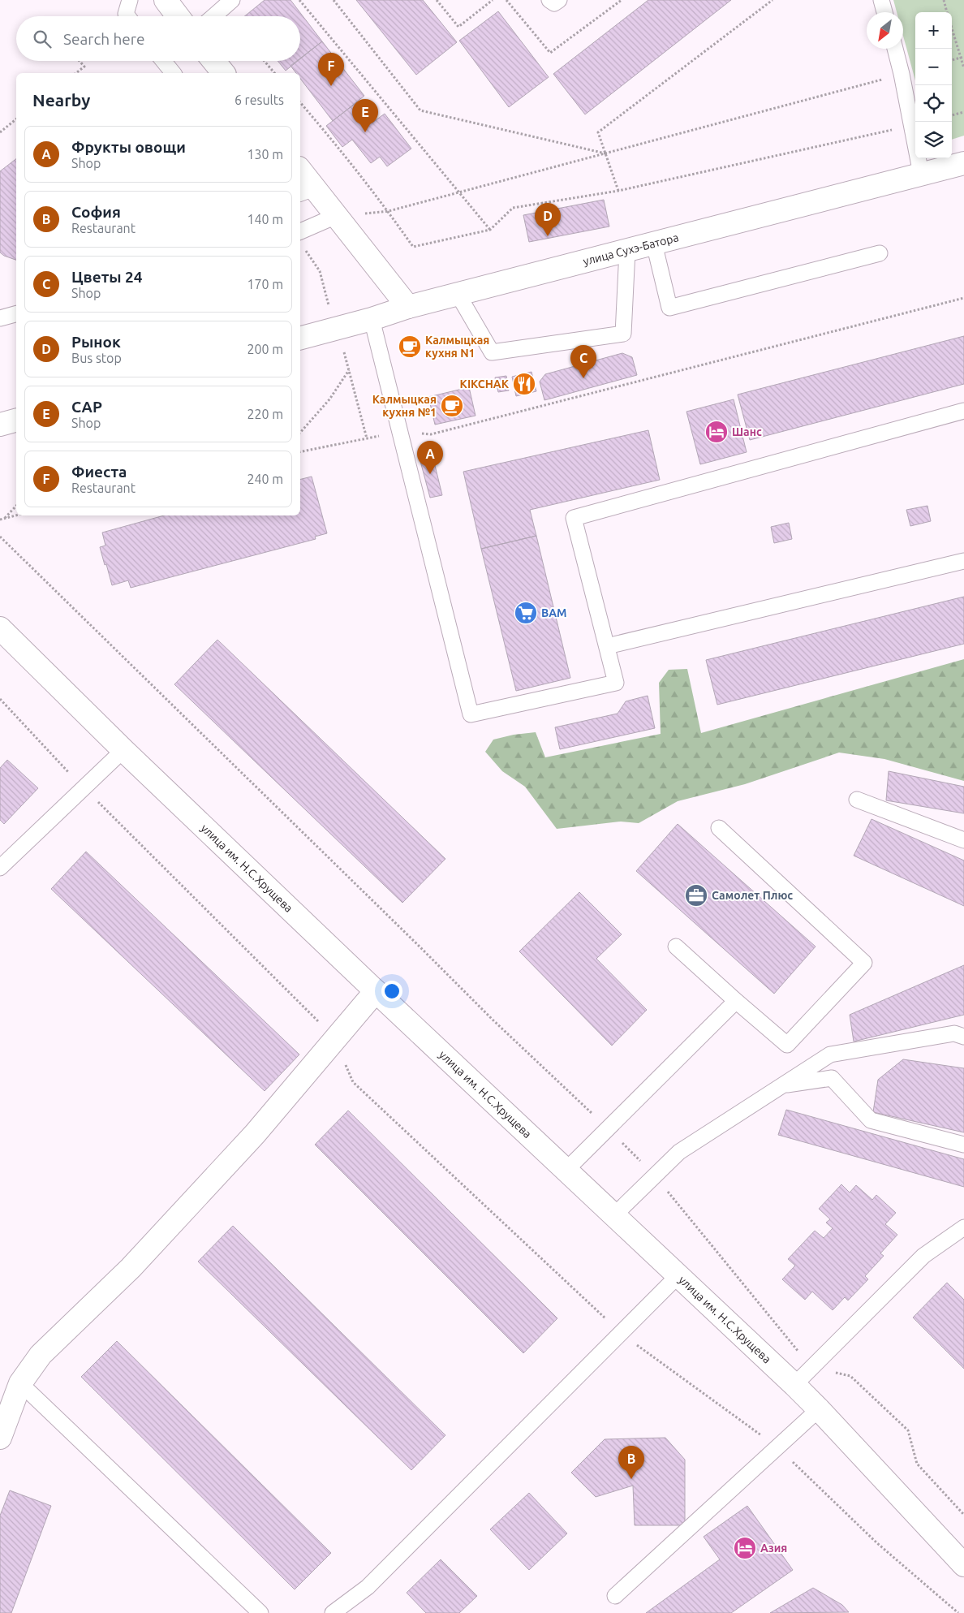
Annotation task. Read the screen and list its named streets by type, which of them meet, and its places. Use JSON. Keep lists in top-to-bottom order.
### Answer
{
  "streets": {
    "main road": ["улица Сухэ-Батора", "улица им. Н.С.Хрущева"]
  },
  "places": {
    "cafe": ["Калмыцкая кухня N1", "Калмыцкая кухня №1"],
    "restaurant": ["KIKCHAK"],
    "hotel": ["Шанс", "Азия"],
    "supermarket": ["ВАМ"],
    "office": ["Самолет Плюс"]
  },
  "north": "bottom left",
  "page": {
    "map_buttons": ["+", "−"],
    "search": "Search here",
    "pins": [
      "F",
      "E",
      "D",
      "C",
      "A",
      "B"
    ],
    "heading": ["Nearby", "6 results"],
    "list": [
      {
        "mark": "A",
        "name": "Фрукты овощи",
        "note": "Shop",
        "value": "130 m"
      },
      {
        "mark": "B",
        "name": "София",
        "note": "Restaurant",
        "value": "140 m"
      },
      {
        "mark": "C",
        "name": "Цветы 24",
        "note": "Shop",
        "value": "170 m"
      },
      {
        "mark": "D",
        "name": "Рынок",
        "note": "Bus stop",
        "value": "200 m"
      },
      {
        "mark": "E",
        "name": "САР",
        "note": "Shop",
        "value": "220 m"
      },
      {
        "mark": "F",
        "name": "Фиеста",
        "note": "Restaurant",
        "value": "240 m"
      }
    ]
  }
}
